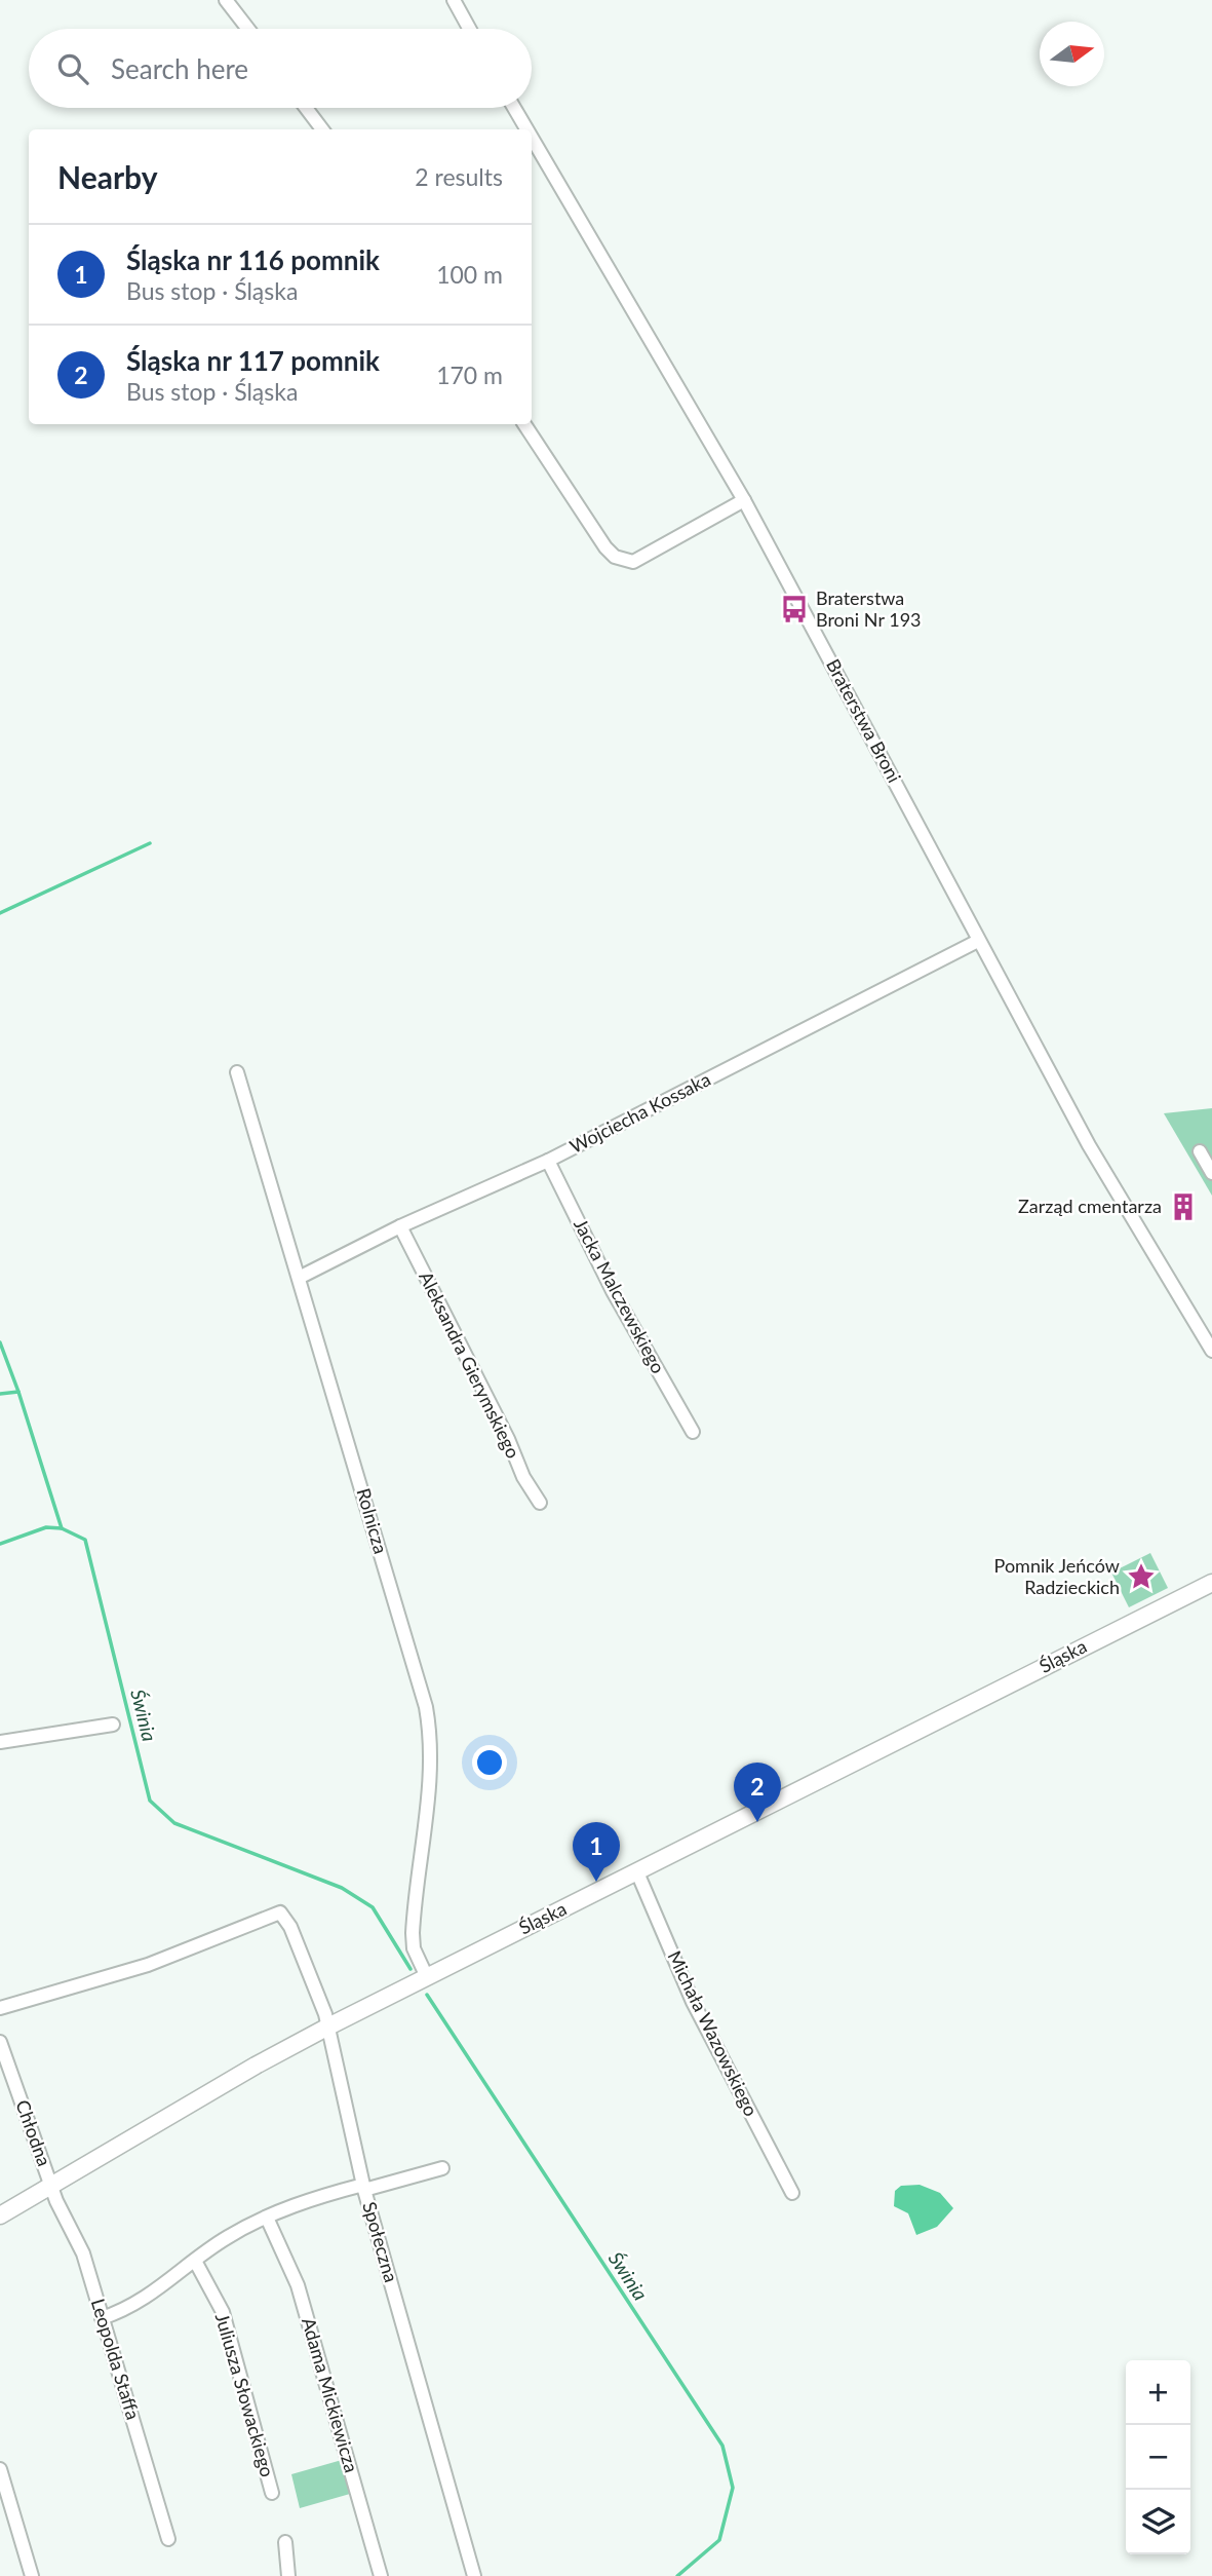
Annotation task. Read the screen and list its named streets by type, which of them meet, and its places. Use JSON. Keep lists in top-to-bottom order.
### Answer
{
  "streets": {
    "street": [
      "Braterstwa Broni",
      "Wojciecha Kossaka",
      "Jacka Malczewskiego",
      "Aleksandra Gierymskiego",
      "Rolnicza",
      "Śląska",
      "Michała Wazowskiego",
      "Chłodna",
      "Społeczna",
      "Leopolda Staffa",
      "Juliusza Słowackiego",
      "Adama Mickiewicza"
    ]
  },
  "crossings": [
    ["Braterstwa Broni", "Wojciecha Kossaka"],
    ["Wojciecha Kossaka", "Jacka Malczewskiego"],
    ["Wojciecha Kossaka", "Aleksandra Gierymskiego"],
    ["Wojciecha Kossaka", "Rolnicza"],
    ["Rolnicza", "Śląska"],
    ["Śląska", "Michała Wazowskiego"],
    ["Śląska", "Chłodna"],
    ["Śląska", "Społeczna"],
    ["Śląska", "Leopolda Staffa"],
    ["Chłodna", "Leopolda Staffa"]
  ],
  "water": ["Świnia"],
  "places": {
    "bus stop": ["Braterstwa Broni Nr 193"],
    "building": ["Zarząd cmentarza"],
    "place": ["Pomnik Jeńców Radzieckich"]
  },
  "north": "right",
  "page": {
    "search": "Search here",
    "heading": ["Nearby", "2 results"],
    "list": [
      {
        "mark": "1",
        "name": "Śląska nr 116 pomnik",
        "note": "Bus stop · Śląska",
        "value": "100 m"
      },
      {
        "mark": "2",
        "name": "Śląska nr 117 pomnik",
        "note": "Bus stop · Śląska",
        "value": "170 m"
      }
    ],
    "pins": ["2", "1"],
    "map_buttons": ["+", "−"]
  }
}
